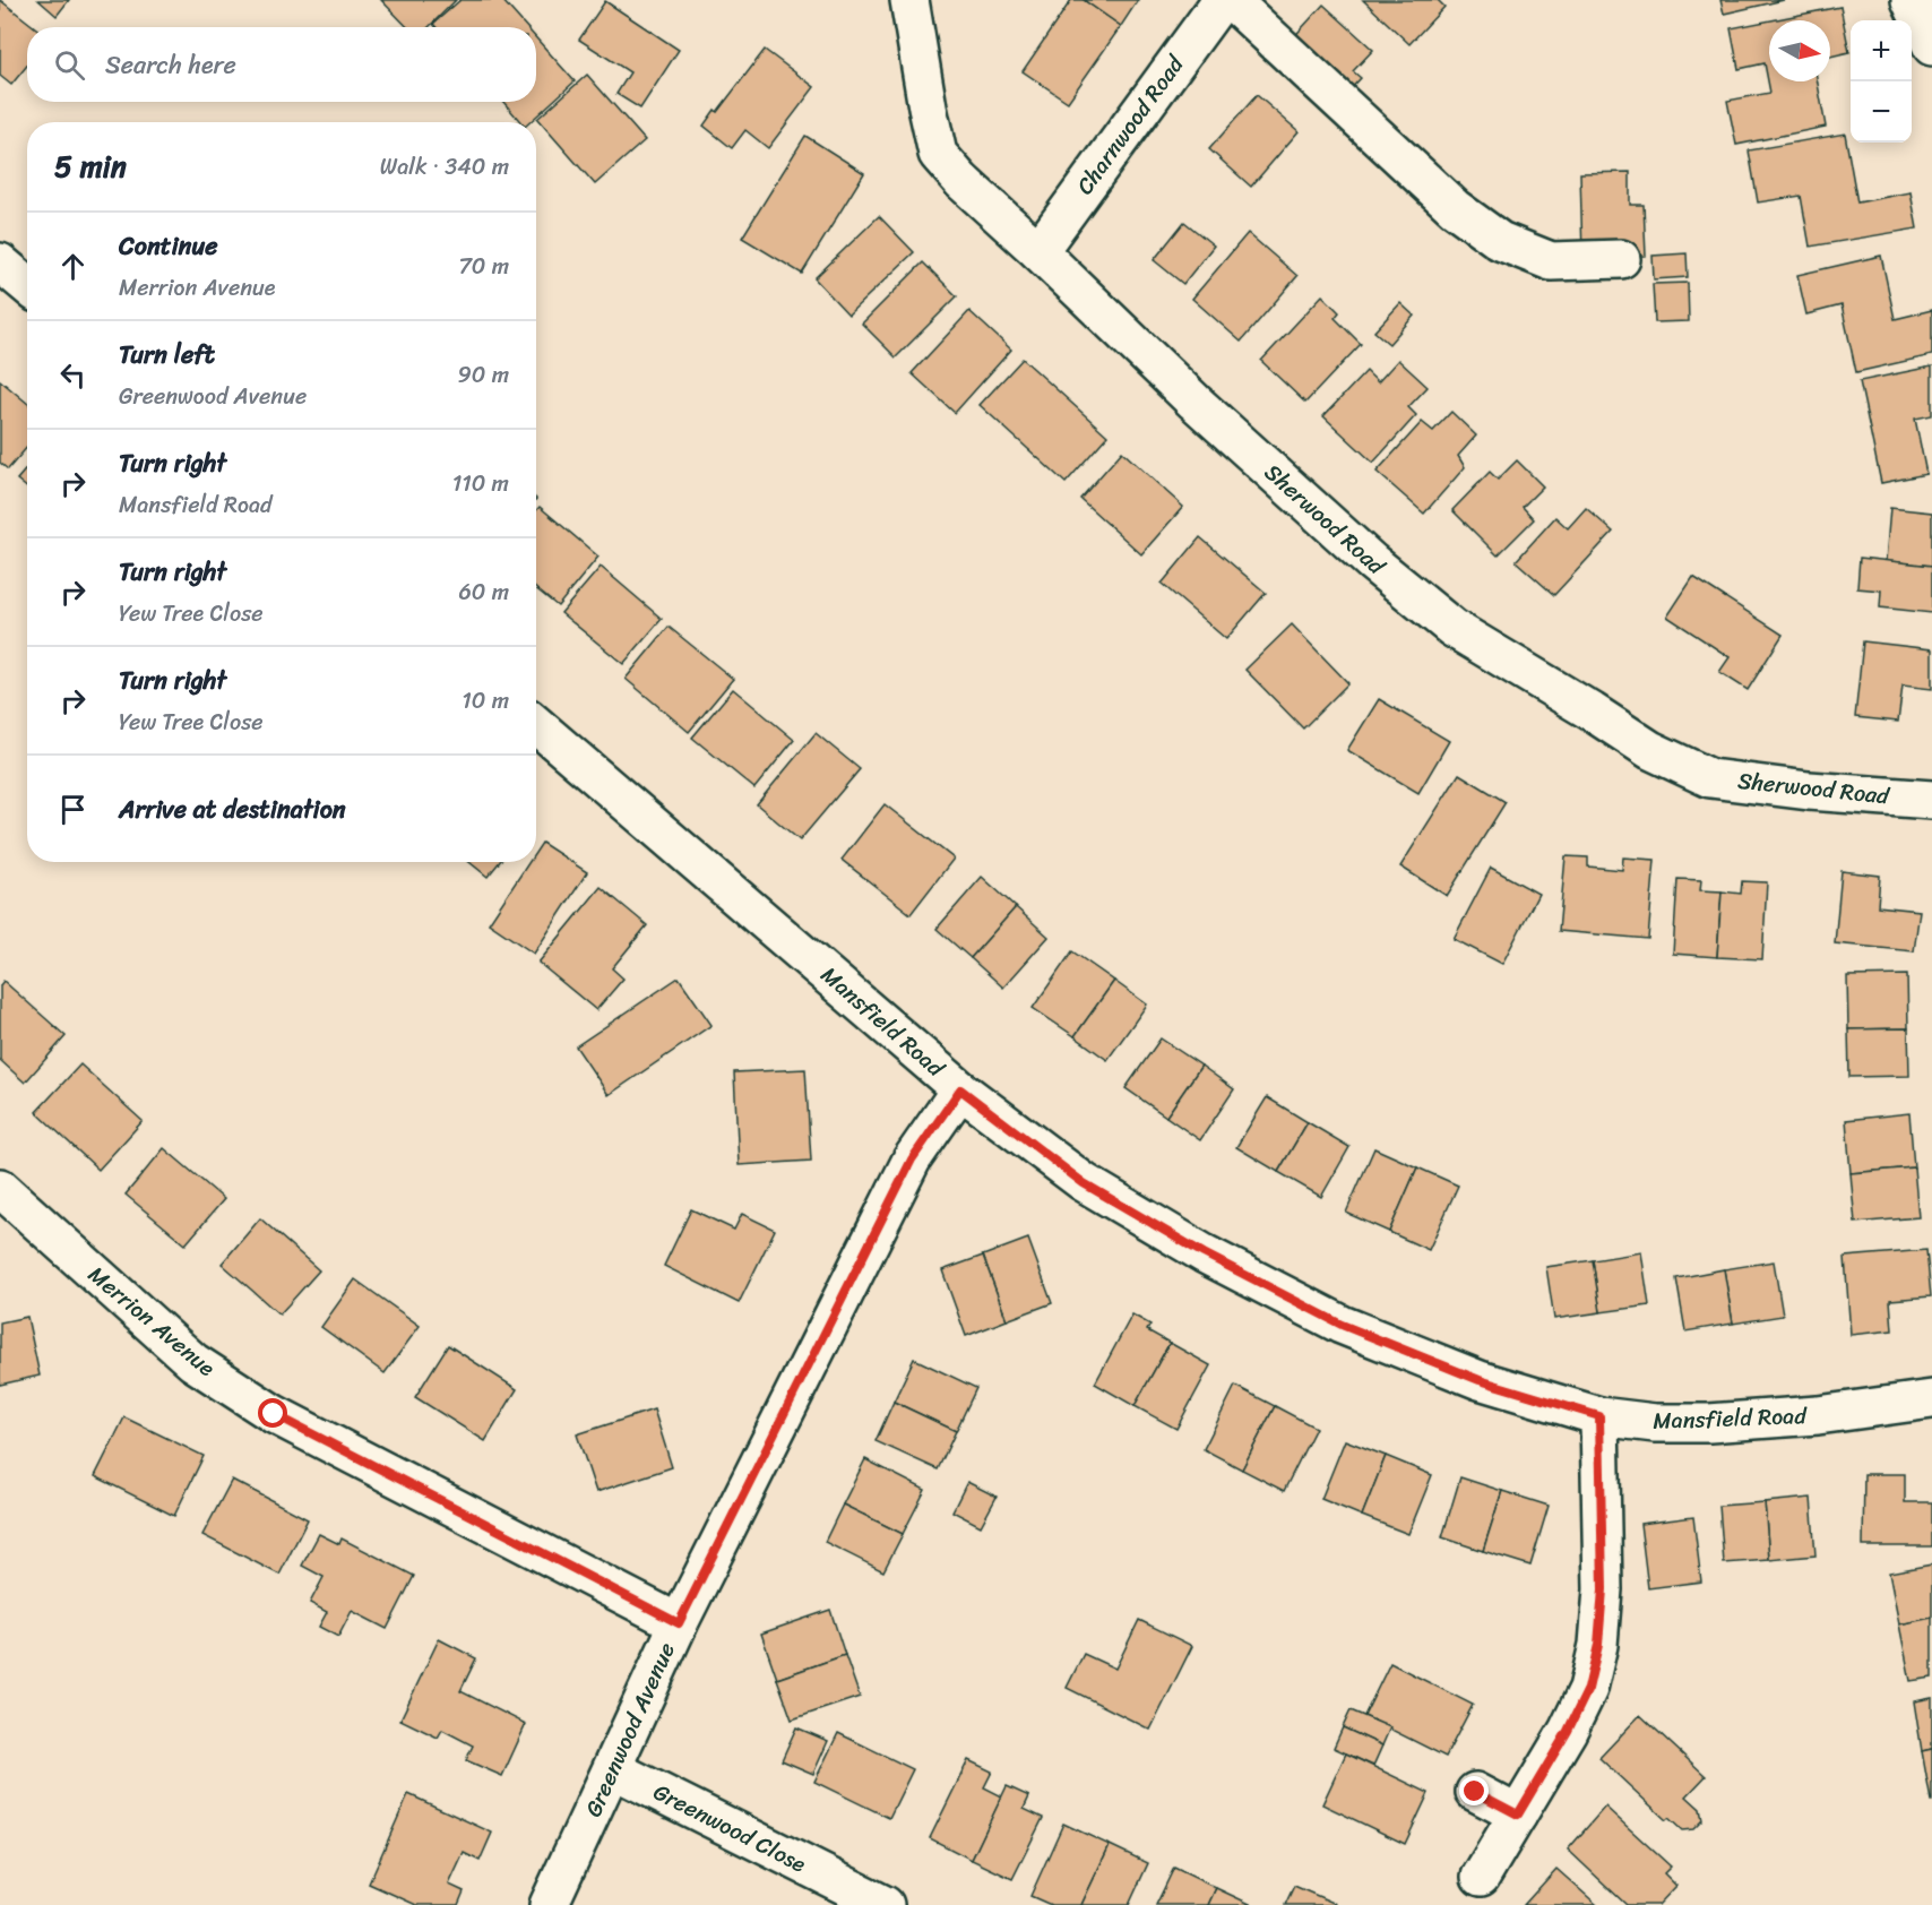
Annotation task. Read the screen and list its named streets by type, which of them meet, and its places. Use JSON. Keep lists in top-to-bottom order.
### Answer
{
  "streets": {
    "street": [
      "Charnwood Road",
      "Sherwood Road",
      "Mansfield Road",
      "Merrion Avenue",
      "Greenwood Avenue",
      "Greenwood Close"
    ]
  },
  "crossings": [
    ["Charnwood Road", "Sherwood Road"],
    ["Mansfield Road", "Greenwood Avenue"],
    ["Merrion Avenue", "Greenwood Avenue"],
    ["Greenwood Avenue", "Greenwood Close"]
  ],
  "north": "right",
  "page": {
    "map_buttons": ["+", "−"],
    "search": "Search here",
    "heading": ["5 min", "Walk · 340 m"],
    "list": [
      ["Continue", "Merrion Avenue", "70 m"],
      ["Turn left", "Greenwood Avenue", "90 m"],
      ["Turn right", "Mansfield Road", "110 m"],
      ["Turn right", "Yew Tree Close", "60 m"],
      ["Turn right", "Yew Tree Close", "10 m"],
      "Arrive at destination"
    ]
  }
}
